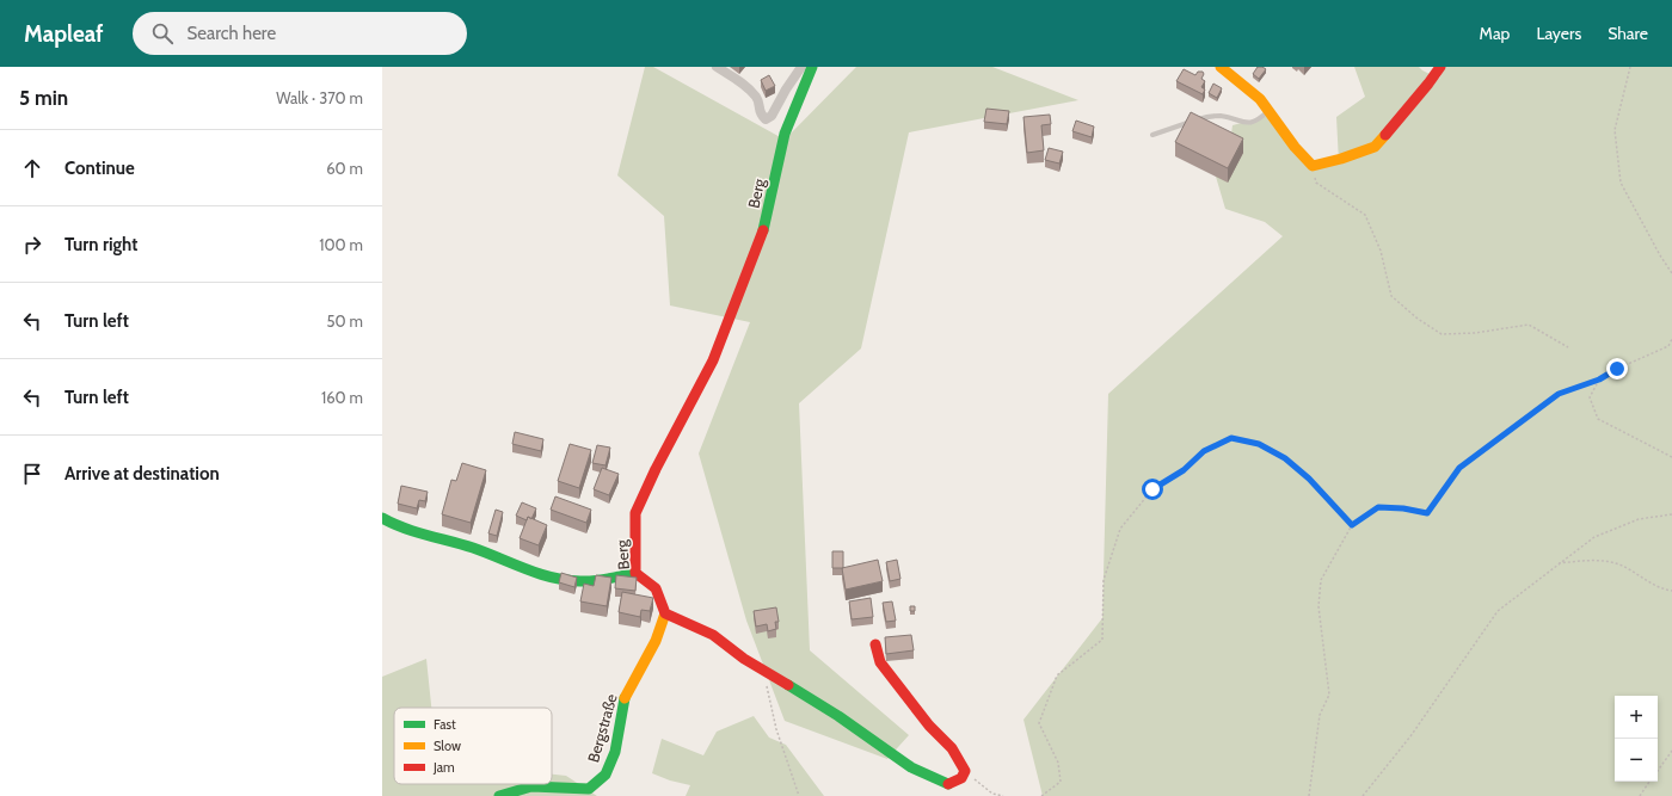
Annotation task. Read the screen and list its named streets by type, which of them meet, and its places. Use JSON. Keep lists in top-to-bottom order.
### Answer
{
  "streets": {
    "street": ["Berg", "Bergstraße"]
  },
  "crossings": [
    ["Berg", "Bergstraße"]
  ],
  "legend": ["Fast", "Slow", "Jam"],
  "page": {
    "header": "Mapleaf",
    "search": "Search here",
    "nav": ["Map", "Layers", "Share"],
    "heading": ["5 min", "Walk · 370 m"],
    "list": [
      ["Continue", "60 m"],
      ["Turn right", "100 m"],
      ["Turn left", "50 m"],
      ["Turn left", "160 m"],
      "Arrive at destination"
    ],
    "map_buttons": ["+", "−"]
  }
}
